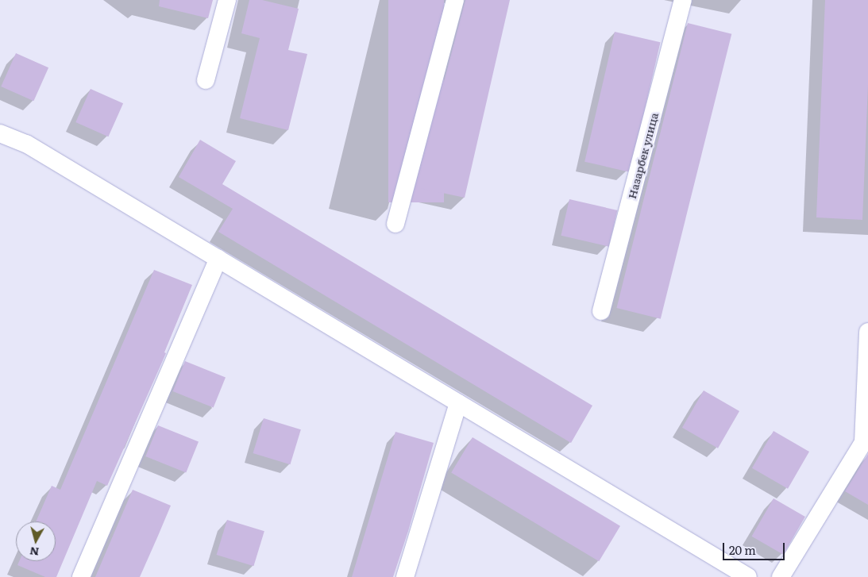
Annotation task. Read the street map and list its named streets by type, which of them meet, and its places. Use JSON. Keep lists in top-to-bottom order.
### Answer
{
  "streets": {
    "street": ["Назарбек улица"]
  },
  "scale_bar": "20 m",
  "north": "bottom"
}
